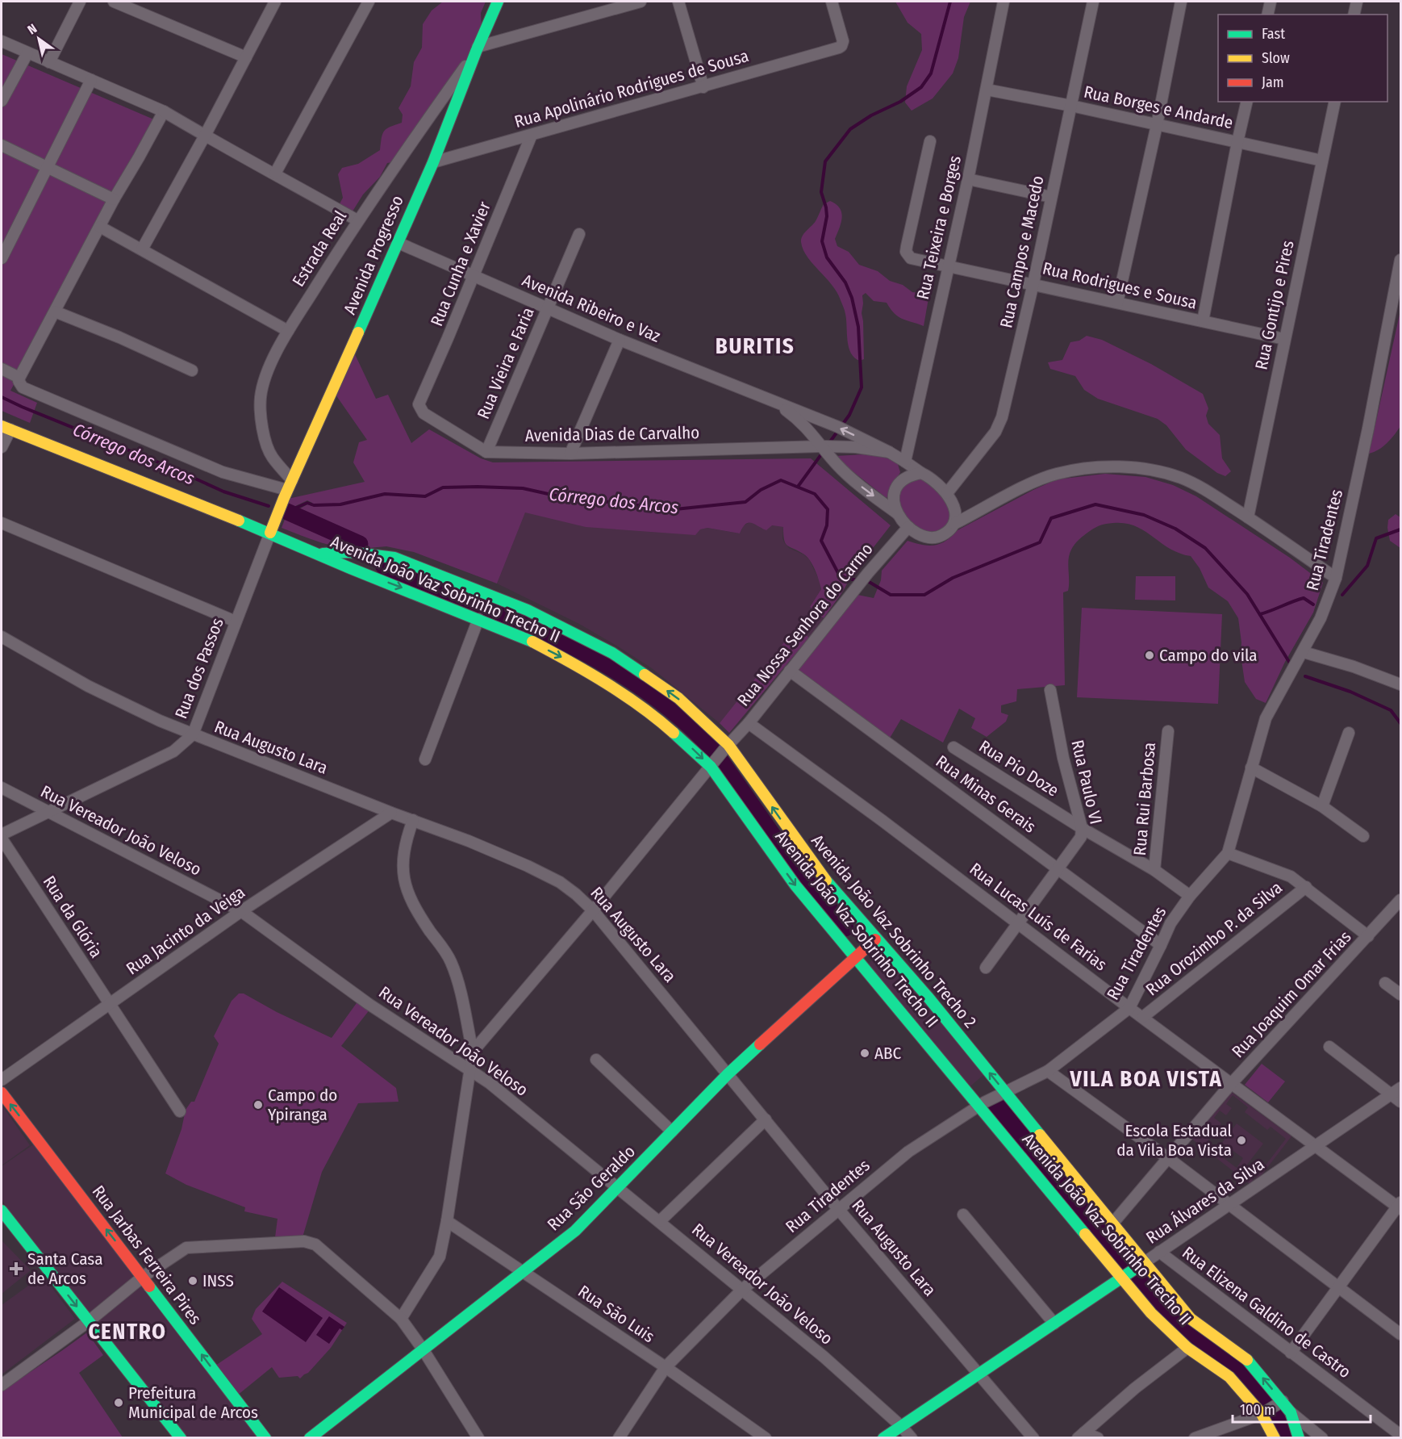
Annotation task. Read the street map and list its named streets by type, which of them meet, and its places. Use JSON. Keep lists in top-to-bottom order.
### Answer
{
  "streets": {
    "street": [
      "Rua Apolinário Rodrigues de Sousa",
      "Rua Borges e Andarde",
      "Rua Teixeira e Borges",
      "Estrada Real",
      "Rua Campos e Macedo",
      "Avenida Progresso",
      "Rua Cunha e Xavier",
      "Rua Rodrigues e Sousa",
      "Rua Gontijo e Pires",
      "Avenida Ribeiro e Vaz",
      "Rua Vieira e Faria",
      "Avenida Dias de Carvalho",
      "Rua Tiradentes",
      "Avenida João Vaz Sobrinho Trecho II",
      "Rua Nossa Senhora do Carmo",
      "Rua dos Passos",
      "Rua Augusto Lara",
      "Rua Pio Doze",
      "Rua Paulo VI",
      "Rua Minas Gerais",
      "Rua Rui Barbosa",
      "Rua Vereador João Veloso",
      "Rua da Glória",
      "Rua Lucas Luís de Farias",
      "Rua Jacinto da Veiga",
      "Avenida João Vaz Sobrinho Trecho 2",
      "Rua Orozimbo P. da Silva",
      "Rua Joaquim Omar Frias",
      "Rua São Geraldo",
      "Rua Álvares da Silva",
      "Rua Jarbas Ferreira Pires",
      "Rua Elizena Galdino de Castro",
      "Rua São Luis"
    ]
  },
  "crossings": [
    ["Rua Apolinário Rodrigues de Sousa", "Avenida Progresso"],
    ["Rua Apolinário Rodrigues de Sousa", "Rua Cunha e Xavier"],
    ["Rua Borges e Andarde", "Rua Teixeira e Borges"],
    ["Rua Borges e Andarde", "Rua Campos e Macedo"],
    ["Rua Borges e Andarde", "Rua Gontijo e Pires"],
    ["Rua Teixeira e Borges", "Rua Rodrigues e Sousa"],
    ["Rua Teixeira e Borges", "Avenida Ribeiro e Vaz"],
    ["Estrada Real", "Avenida Progresso"],
    ["Rua Campos e Macedo", "Rua Rodrigues e Sousa"],
    ["Rua Campos e Macedo", "Avenida Ribeiro e Vaz"],
    ["Rua Campos e Macedo", "Rua Nossa Senhora do Carmo"],
    ["Avenida Progresso", "Avenida Ribeiro e Vaz"],
    ["Avenida Progresso", "Rua dos Passos"],
    ["Rua Cunha e Xavier", "Avenida Ribeiro e Vaz"],
    ["Rua Cunha e Xavier", "Rua Vieira e Faria"],
    ["Rua Cunha e Xavier", "Avenida Dias de Carvalho"],
    ["Rua Rodrigues e Sousa", "Rua Gontijo e Pires"],
    ["Avenida Ribeiro e Vaz", "Rua Vieira e Faria"],
    ["Avenida Ribeiro e Vaz", "Avenida Dias de Carvalho"],
    ["Avenida Ribeiro e Vaz", "Rua Nossa Senhora do Carmo"],
    ["Rua Vieira e Faria", "Avenida Dias de Carvalho"],
    ["Rua Tiradentes", "Avenida João Vaz Sobrinho Trecho II"],
    ["Rua Tiradentes", "Rua Augusto Lara"],
    ["Rua Tiradentes", "Rua Pio Doze"],
    ["Rua Tiradentes", "Rua Minas Gerais"],
    ["Rua Tiradentes", "Rua Vereador João Veloso"],
    ["Rua Tiradentes", "Rua Lucas Luís de Farias"],
    ["Rua Tiradentes", "Avenida João Vaz Sobrinho Trecho 2"],
    ["Rua Tiradentes", "Rua São Luis"],
    ["Avenida João Vaz Sobrinho Trecho II", "Rua Nossa Senhora do Carmo"],
    ["Avenida João Vaz Sobrinho Trecho II", "Rua dos Passos"],
    ["Avenida João Vaz Sobrinho Trecho II", "Avenida João Vaz Sobrinho Trecho 2"],
    ["Avenida João Vaz Sobrinho Trecho II", "Rua São Geraldo"],
    ["Avenida João Vaz Sobrinho Trecho II", "Rua Álvares da Silva"],
    ["Rua Nossa Senhora do Carmo", "Rua Minas Gerais"],
    ["Rua Nossa Senhora do Carmo", "Rua Lucas Luís de Farias"],
    ["Rua Nossa Senhora do Carmo", "Avenida João Vaz Sobrinho Trecho 2"],
    ["Rua dos Passos", "Rua Augusto Lara"],
    ["Rua dos Passos", "Rua Vereador João Veloso"],
    ["Rua Augusto Lara", "Rua Jacinto da Veiga"],
    ["Rua Augusto Lara", "Rua São Geraldo"],
    ["Rua Augusto Lara", "Rua Álvares da Silva"],
    ["Rua Pio Doze", "Rua Paulo VI"],
    ["Rua Pio Doze", "Rua Rui Barbosa"],
    ["Rua Paulo VI", "Rua Minas Gerais"],
    ["Rua Paulo VI", "Rua Lucas Luís de Farias"],
    ["Rua Vereador João Veloso", "Rua Jacinto da Veiga"],
    ["Rua Vereador João Veloso", "Rua São Geraldo"],
    ["Rua Vereador João Veloso", "Rua Álvares da Silva"],
    ["Rua da Glória", "Rua Jacinto da Veiga"],
    ["Rua Lucas Luís de Farias", "Rua Orozimbo P. da Silva"],
    ["Rua Lucas Luís de Farias", "Rua Joaquim Omar Frias"],
    ["Rua Lucas Luís de Farias", "Rua Álvares da Silva"],
    ["Avenida João Vaz Sobrinho Trecho 2", "Rua Joaquim Omar Frias"],
    ["Avenida João Vaz Sobrinho Trecho 2", "Rua São Geraldo"],
    ["Avenida João Vaz Sobrinho Trecho 2", "Rua Álvares da Silva"],
    ["Rua São Geraldo", "Rua São Luis"],
    ["Rua Álvares da Silva", "Rua Elizena Galdino de Castro"]
  ],
  "one_way": ["Avenida João Vaz Sobrinho Trecho II", "Avenida João Vaz Sobrinho Trecho 2"],
  "districts": ["BURITIS", "VILA BOA VISTA", "CENTRO"],
  "water": ["Córrego dos Arcos"],
  "places": {
    "other": [
      "Campo do vila",
      "ABC",
      "Campo do Ypiranga",
      "Escola Estadual da Vila Boa Vista",
      "INSS",
      "Prefeitura Municipal de Arcos"
    ],
    "health": ["Santa Casa de Arcos"]
  },
  "legend": ["Fast", "Slow", "Jam"],
  "scale_bar": "100 m",
  "north": "top left"
}
